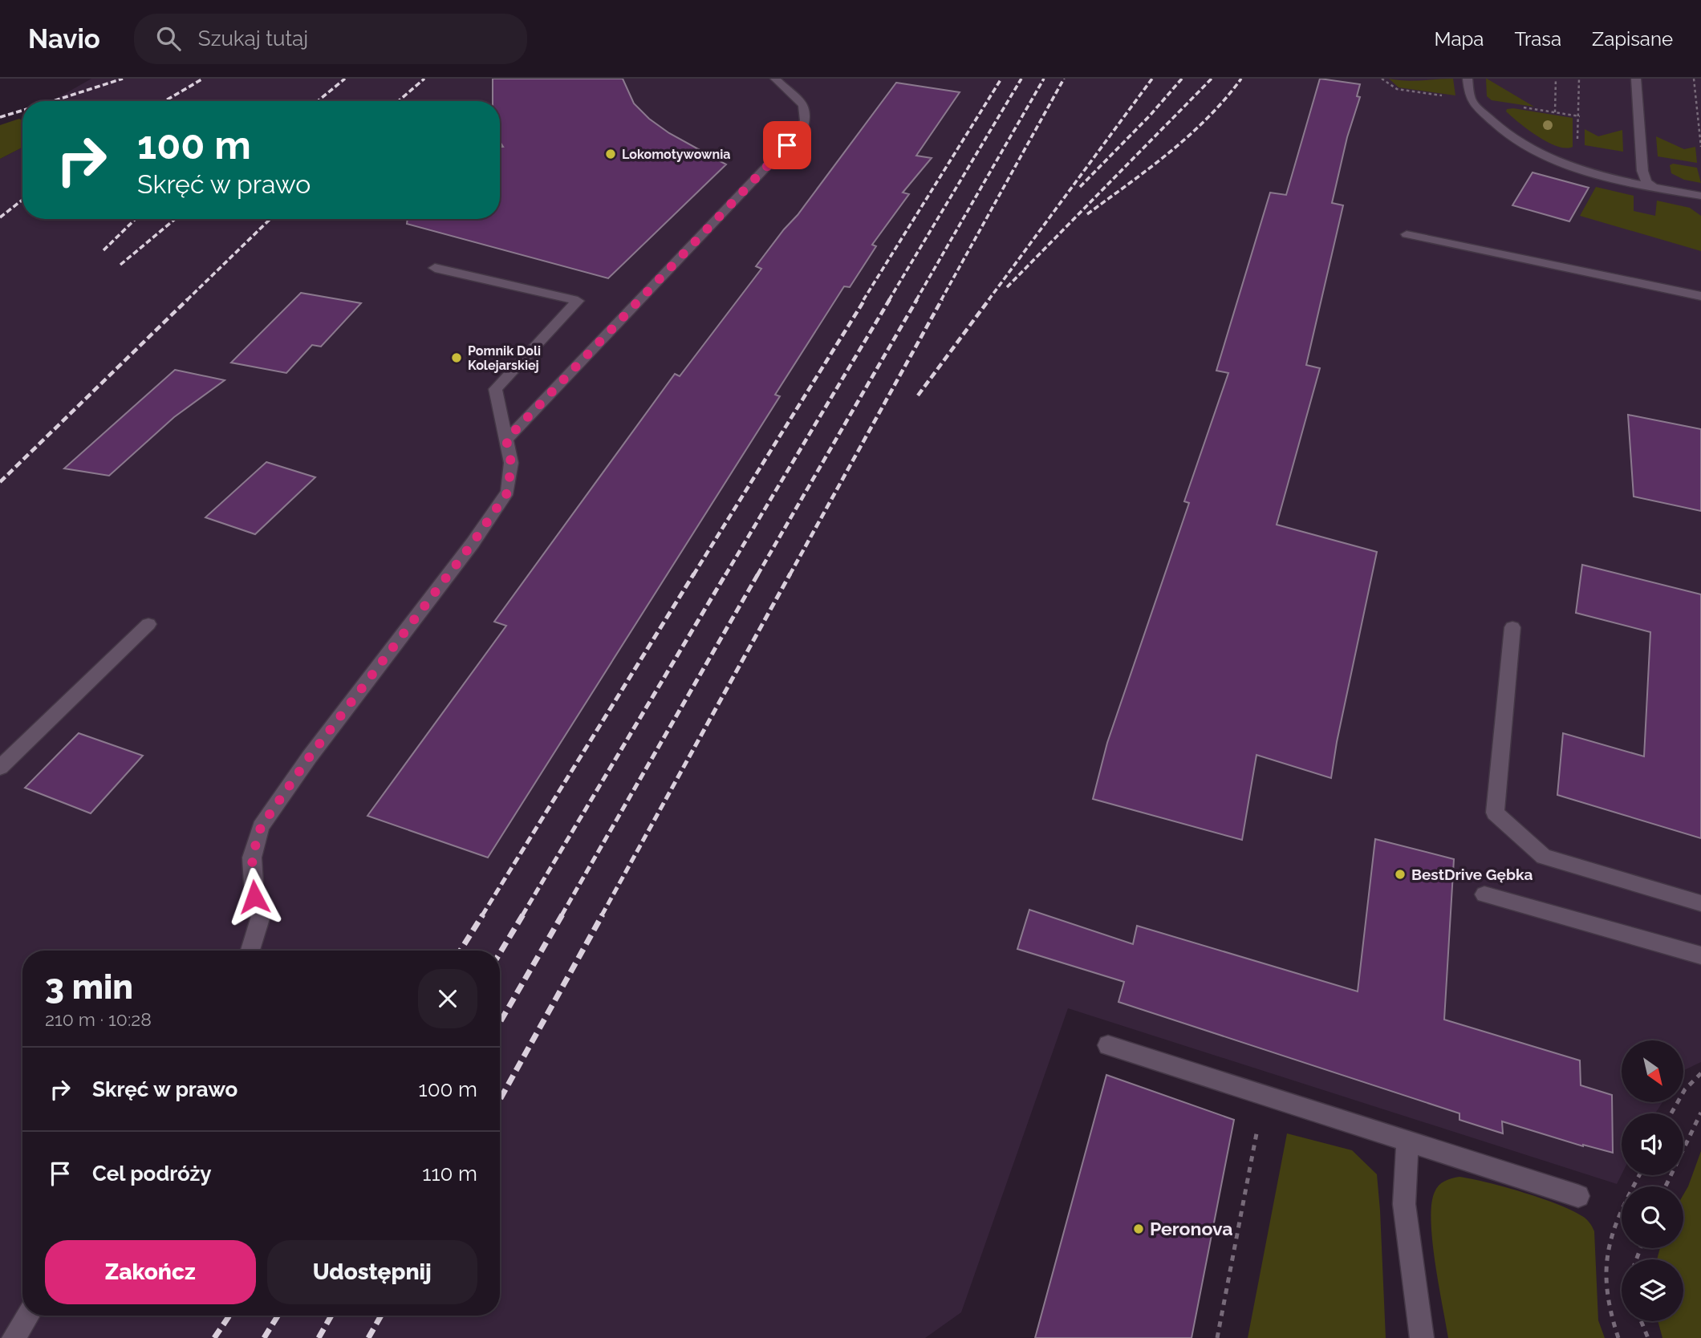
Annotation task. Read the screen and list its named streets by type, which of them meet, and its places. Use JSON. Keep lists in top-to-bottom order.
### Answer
{
  "places": [
    "Lokomotywownia",
    "Pomnik Doli Kolejarskiej",
    "BestDrive Gębka",
    "Peronova"
  ],
  "north": "bottom right",
  "page": {
    "header": "Navio",
    "search": "Szukaj tutaj",
    "nav": ["Mapa", "Trasa", "Zapisane"],
    "turn": ["100 m", "Skręć w prawo"],
    "heading": ["3 min", "210 m · 10:28"],
    "list": [
      {
        "name": "Skręć w prawo",
        "value": "100 m"
      },
      {
        "name": "Cel podróży",
        "value": "110 m"
      }
    ],
    "buttons": ["Zakończ", "Udostępnij"]
  }
}
